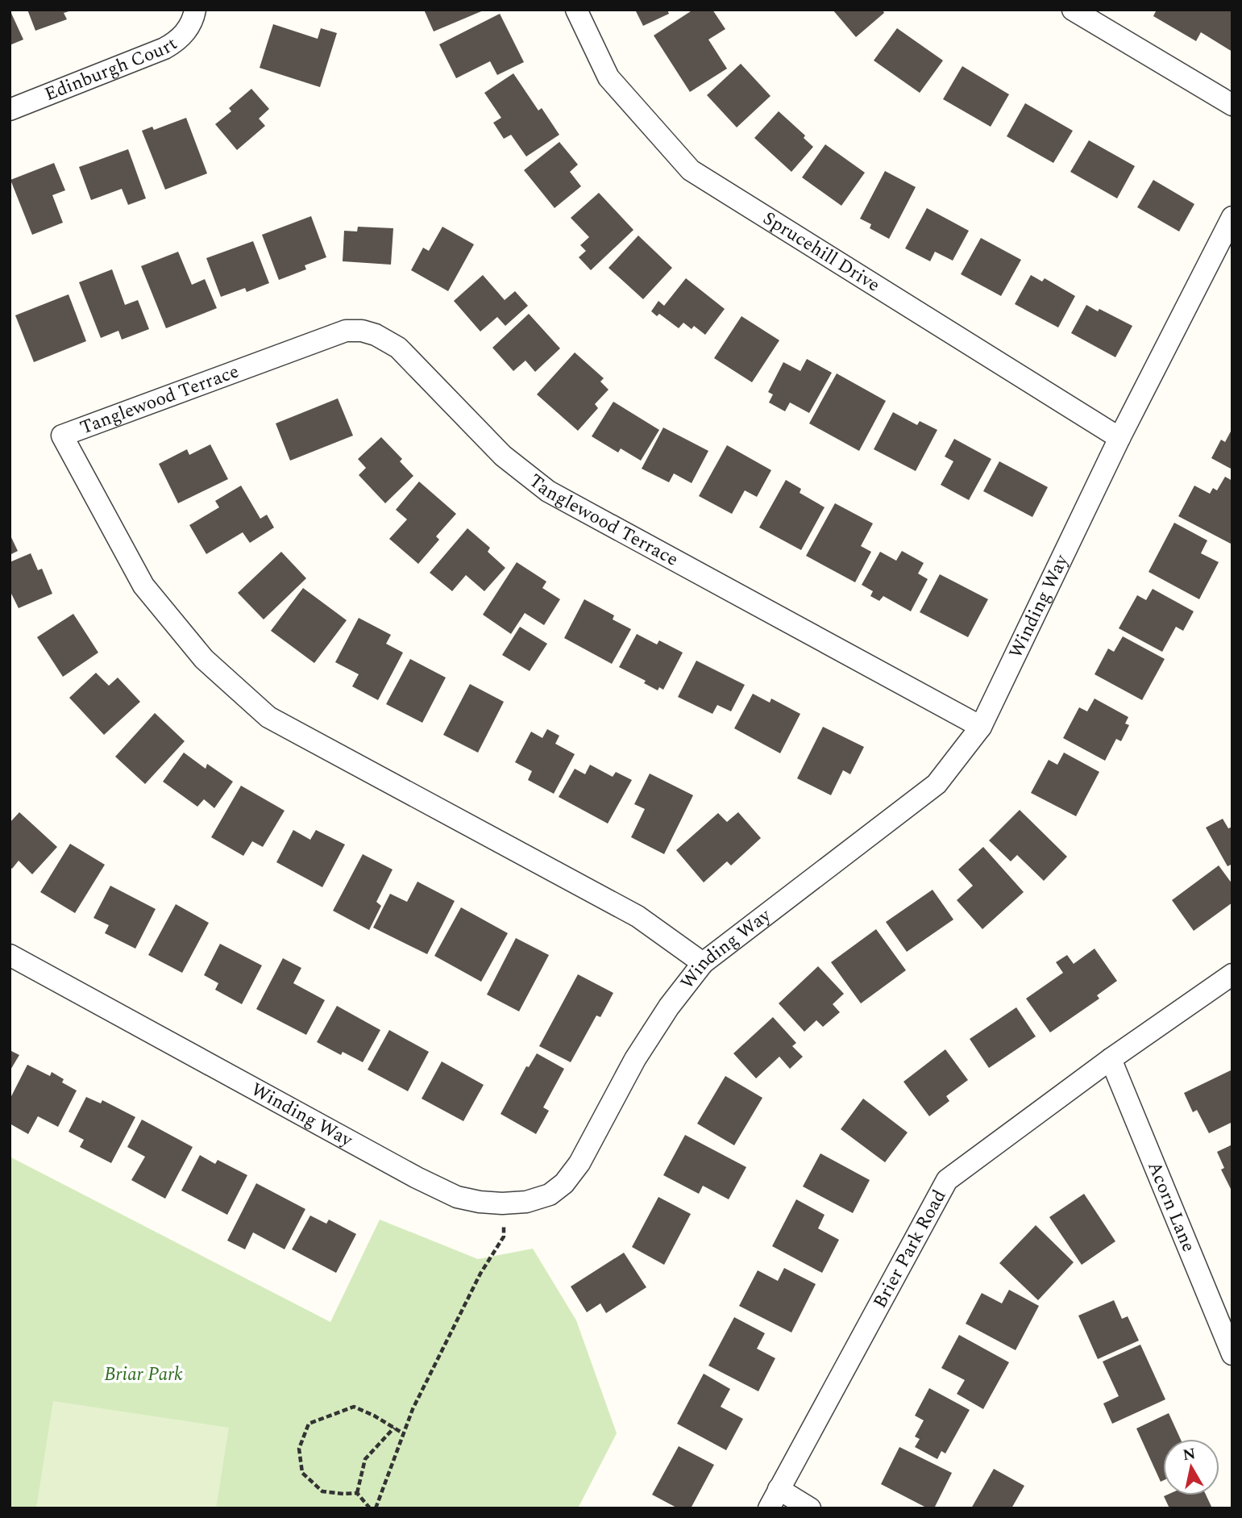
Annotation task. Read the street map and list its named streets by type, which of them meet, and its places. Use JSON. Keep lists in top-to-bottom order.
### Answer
{
  "streets": {
    "street": [
      "Edinburgh Court",
      "Sprucehill Drive",
      "Tanglewood Terrace",
      "Winding Way",
      "Acorn Lane",
      "Brier Park Road"
    ]
  },
  "crossings": [
    ["Sprucehill Drive", "Winding Way"],
    ["Tanglewood Terrace", "Winding Way"],
    ["Acorn Lane", "Brier Park Road"]
  ],
  "parks": ["Briar Park"],
  "north": "top"
}
